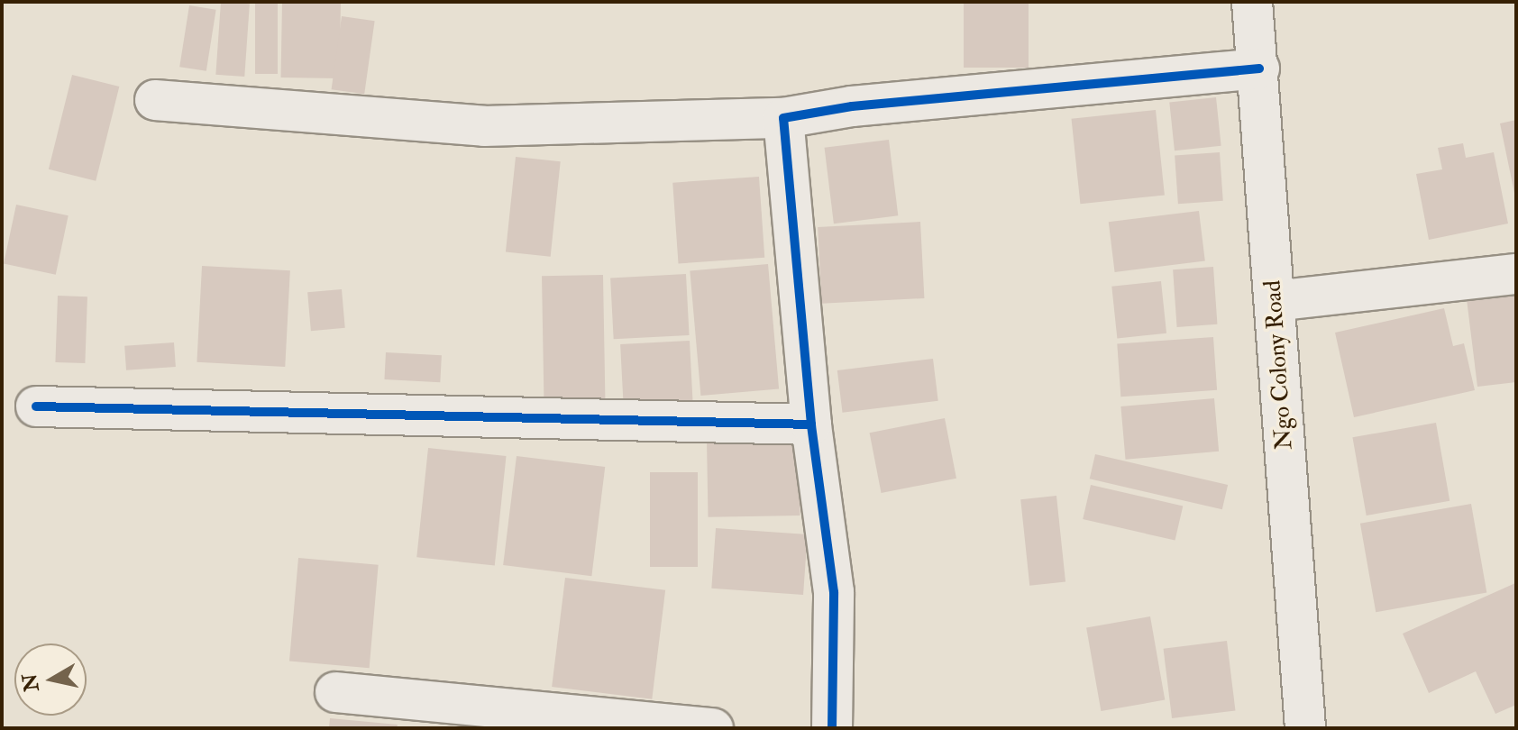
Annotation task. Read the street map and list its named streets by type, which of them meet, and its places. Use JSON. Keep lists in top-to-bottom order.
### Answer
{
  "streets": {
    "street": ["Ngo Colony Road"]
  },
  "north": "left"
}
